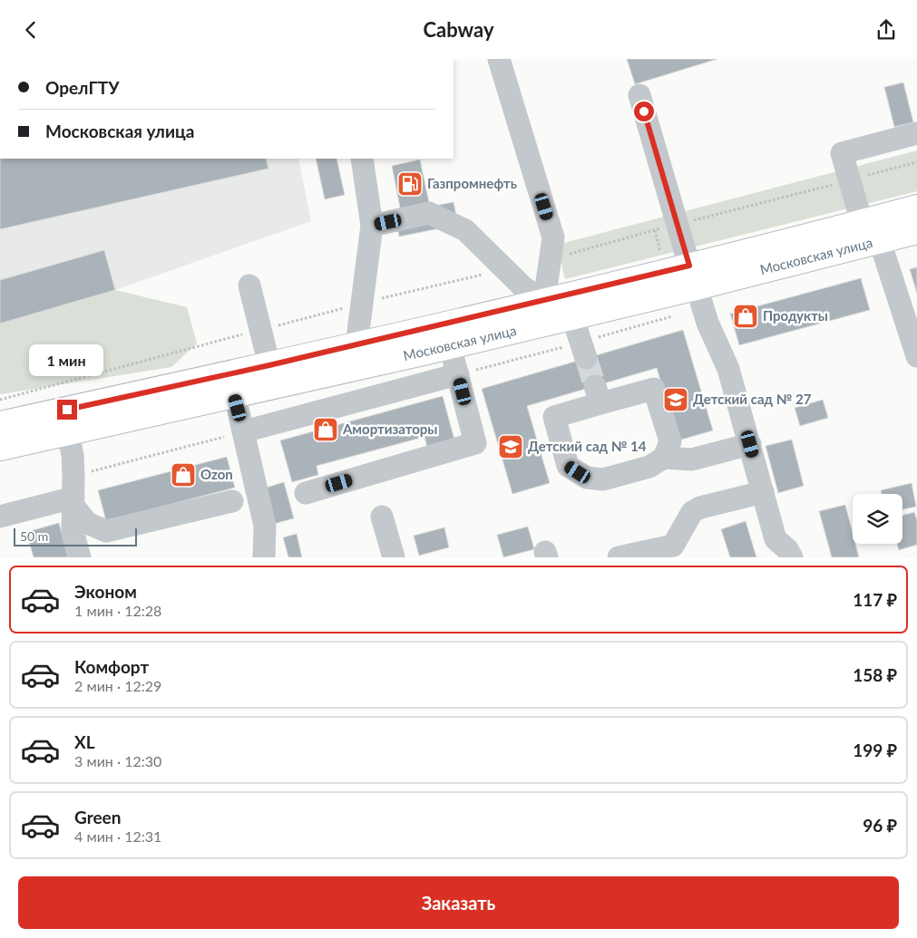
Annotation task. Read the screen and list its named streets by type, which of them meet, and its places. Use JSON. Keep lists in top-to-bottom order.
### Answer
{
  "streets": {
    "main road": ["Московская улица"]
  },
  "places": {
    "fuel station": ["Газпромнефть"],
    "shop": ["Продукты", "Амортизаторы", "Ozon"],
    "school or university": ["Детский сад № 27", "Детский сад № 14"]
  },
  "scale_bar": "50 m",
  "page": {
    "header": "Cabway",
    "banner": ["ОрелГТУ", "Московская улица"],
    "bubble": "1 мин",
    "scale": "50 m",
    "list": [
      {
        "name": "Эконом",
        "note": "1 мин · 12:28",
        "value": "117 ₽"
      },
      {
        "name": "Комфорт",
        "note": "2 мин · 12:29",
        "value": "158 ₽"
      },
      {
        "name": "XL",
        "note": "3 мин · 12:30",
        "value": "199 ₽"
      },
      {
        "name": "Green",
        "note": "4 мин · 12:31",
        "value": "96 ₽"
      }
    ],
    "buttons": "Заказать"
  }
}
